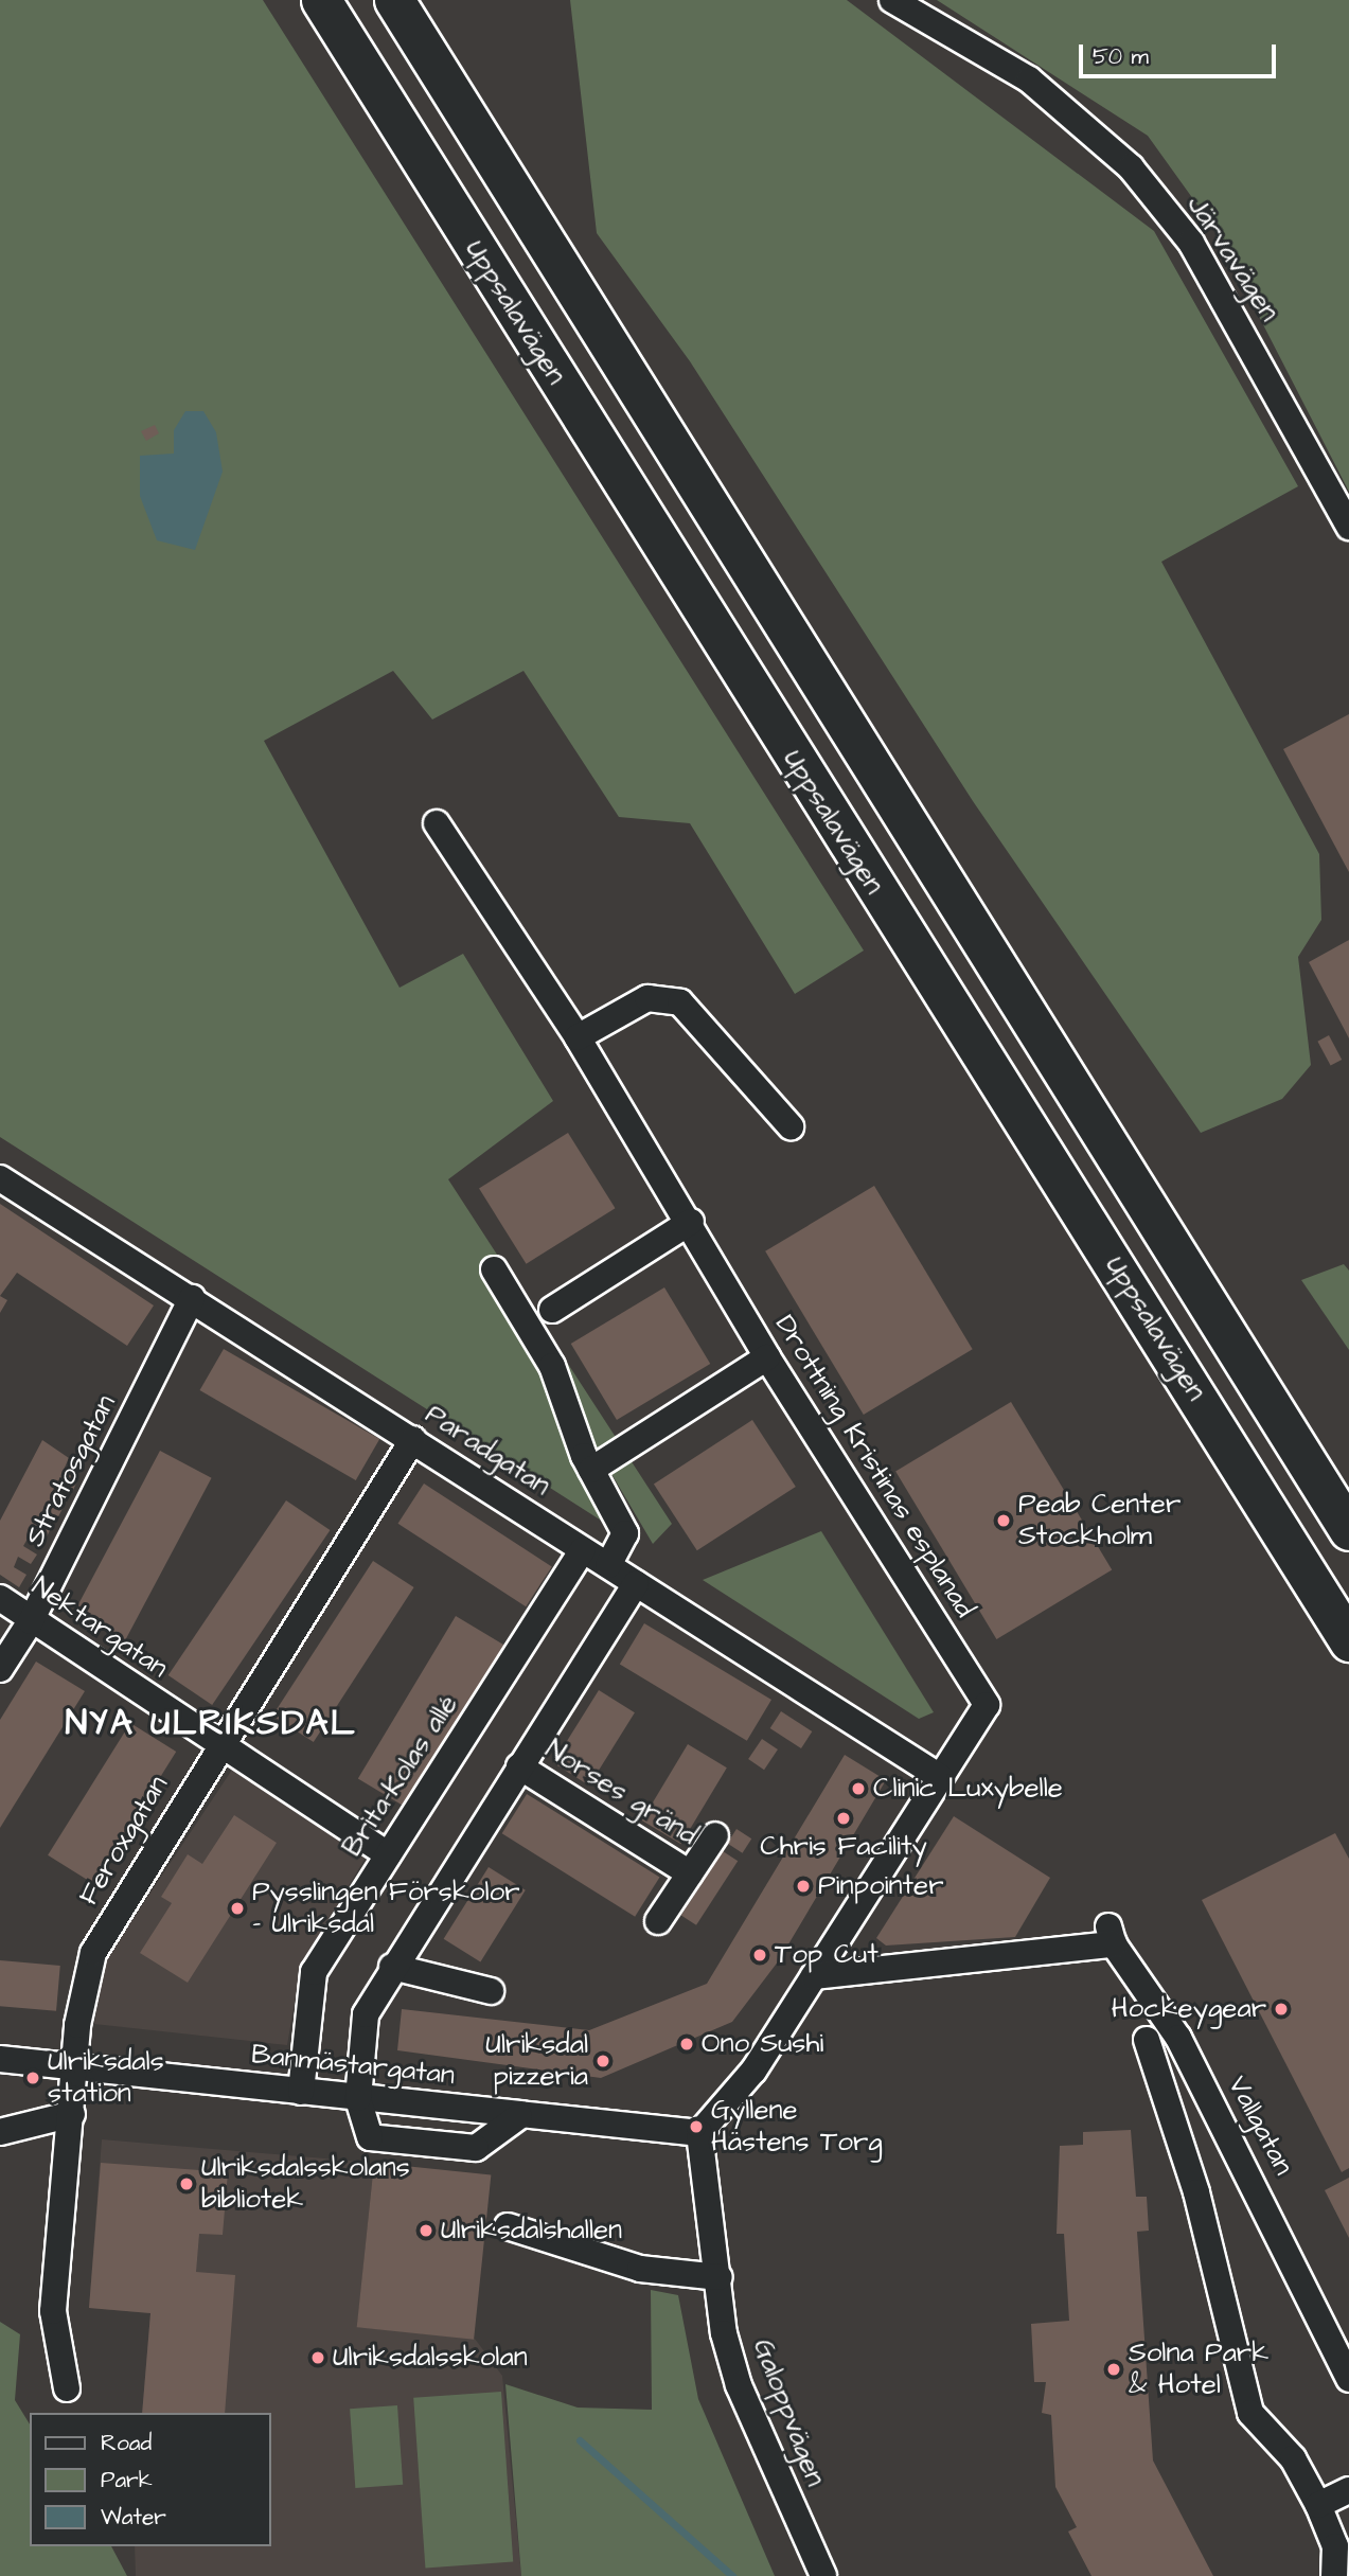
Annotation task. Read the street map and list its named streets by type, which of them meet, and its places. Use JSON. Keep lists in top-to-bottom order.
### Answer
{
  "streets": {
    "highway": ["Uppsalavägen"],
    "street": [
      "Järvavägen",
      "Paradgatan",
      "Drottning Kristinas esplanad",
      "Stratosgatan",
      "Nektargatan",
      "Brita-Kolas allé",
      "Norses gränd",
      "Feroxgatan",
      "Banmästargatan",
      "Vallgatan",
      "Galoppvägen"
    ]
  },
  "crossings": [
    ["Paradgatan", "Drottning Kristinas esplanad"],
    ["Paradgatan", "Stratosgatan"],
    ["Paradgatan", "Brita-Kolas allé"],
    ["Paradgatan", "Feroxgatan"],
    ["Drottning Kristinas esplanad", "Banmästargatan"],
    ["Drottning Kristinas esplanad", "Vallgatan"],
    ["Drottning Kristinas esplanad", "Galoppvägen"],
    ["Stratosgatan", "Nektargatan"],
    ["Nektargatan", "Brita-Kolas allé"],
    ["Nektargatan", "Feroxgatan"],
    ["Brita-Kolas allé", "Banmästargatan"],
    ["Feroxgatan", "Banmästargatan"],
    ["Banmästargatan", "Galoppvägen"]
  ],
  "districts": ["NYA ULRIKSDAL"],
  "places": [
    "Peab Center Stockholm",
    "Clinic Luxybelle",
    "Chris Facility",
    "Pinpointer",
    "Pysslingen Förskolor - Ulriksdal",
    "Top Cut",
    "Hockeygear",
    "Ono Sushi",
    "Ulriksdal pizzeria",
    "Ulriksdals station",
    "Gyllene Hästens Torg",
    "Ulriksdalsskolans bibliotek",
    "Ulriksdalshallen",
    "Ulriksdalsskolan",
    "Solna Park & Hotel"
  ],
  "legend": ["Road", "Park", "Water"],
  "scale_bar": "50 m"
}
